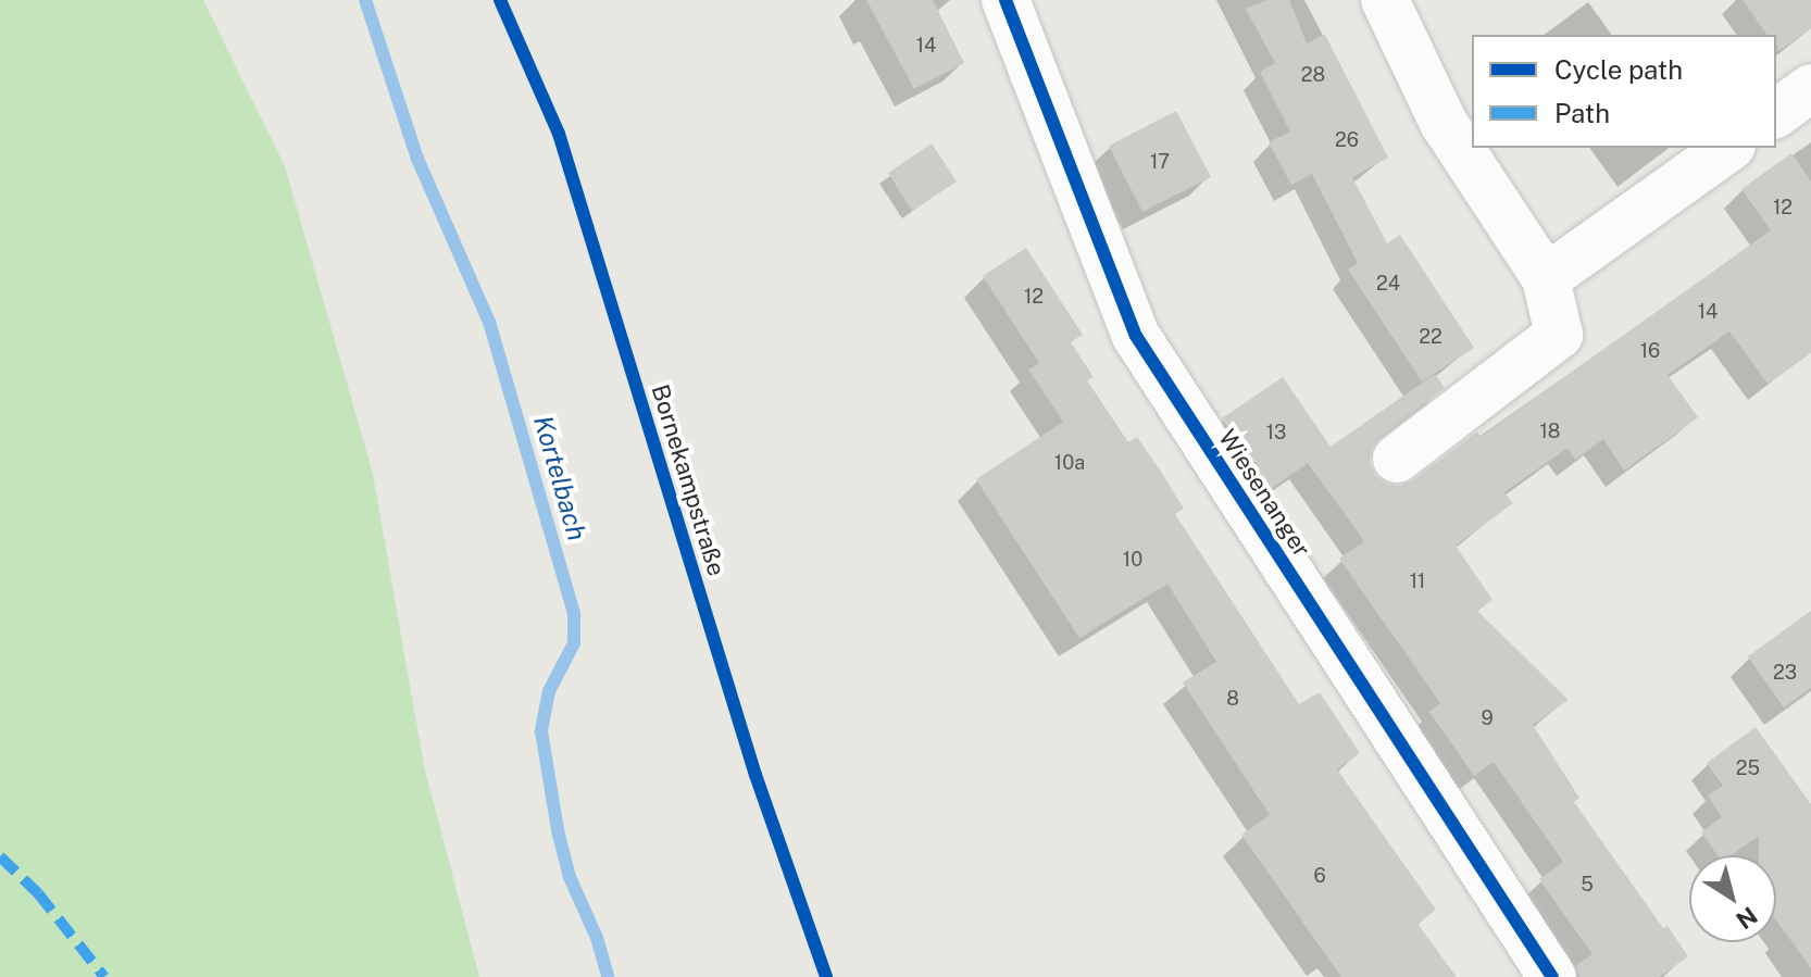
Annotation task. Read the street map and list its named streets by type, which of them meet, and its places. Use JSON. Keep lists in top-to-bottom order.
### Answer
{
  "streets": {
    "street": ["Wiesenanger"],
    "cycle path": ["Bornekampstraße"]
  },
  "water": ["Kortelbach"],
  "house_numbers": [
    "14",
    "28",
    "26",
    "17",
    "12",
    "24",
    "12",
    "14",
    "22",
    "16",
    "18",
    "13",
    "10a",
    "10",
    "11",
    "23",
    "8",
    "9",
    "25",
    "6",
    "5"
  ],
  "legend": ["Cycle path", "Path"],
  "north": "bottom right"
}
